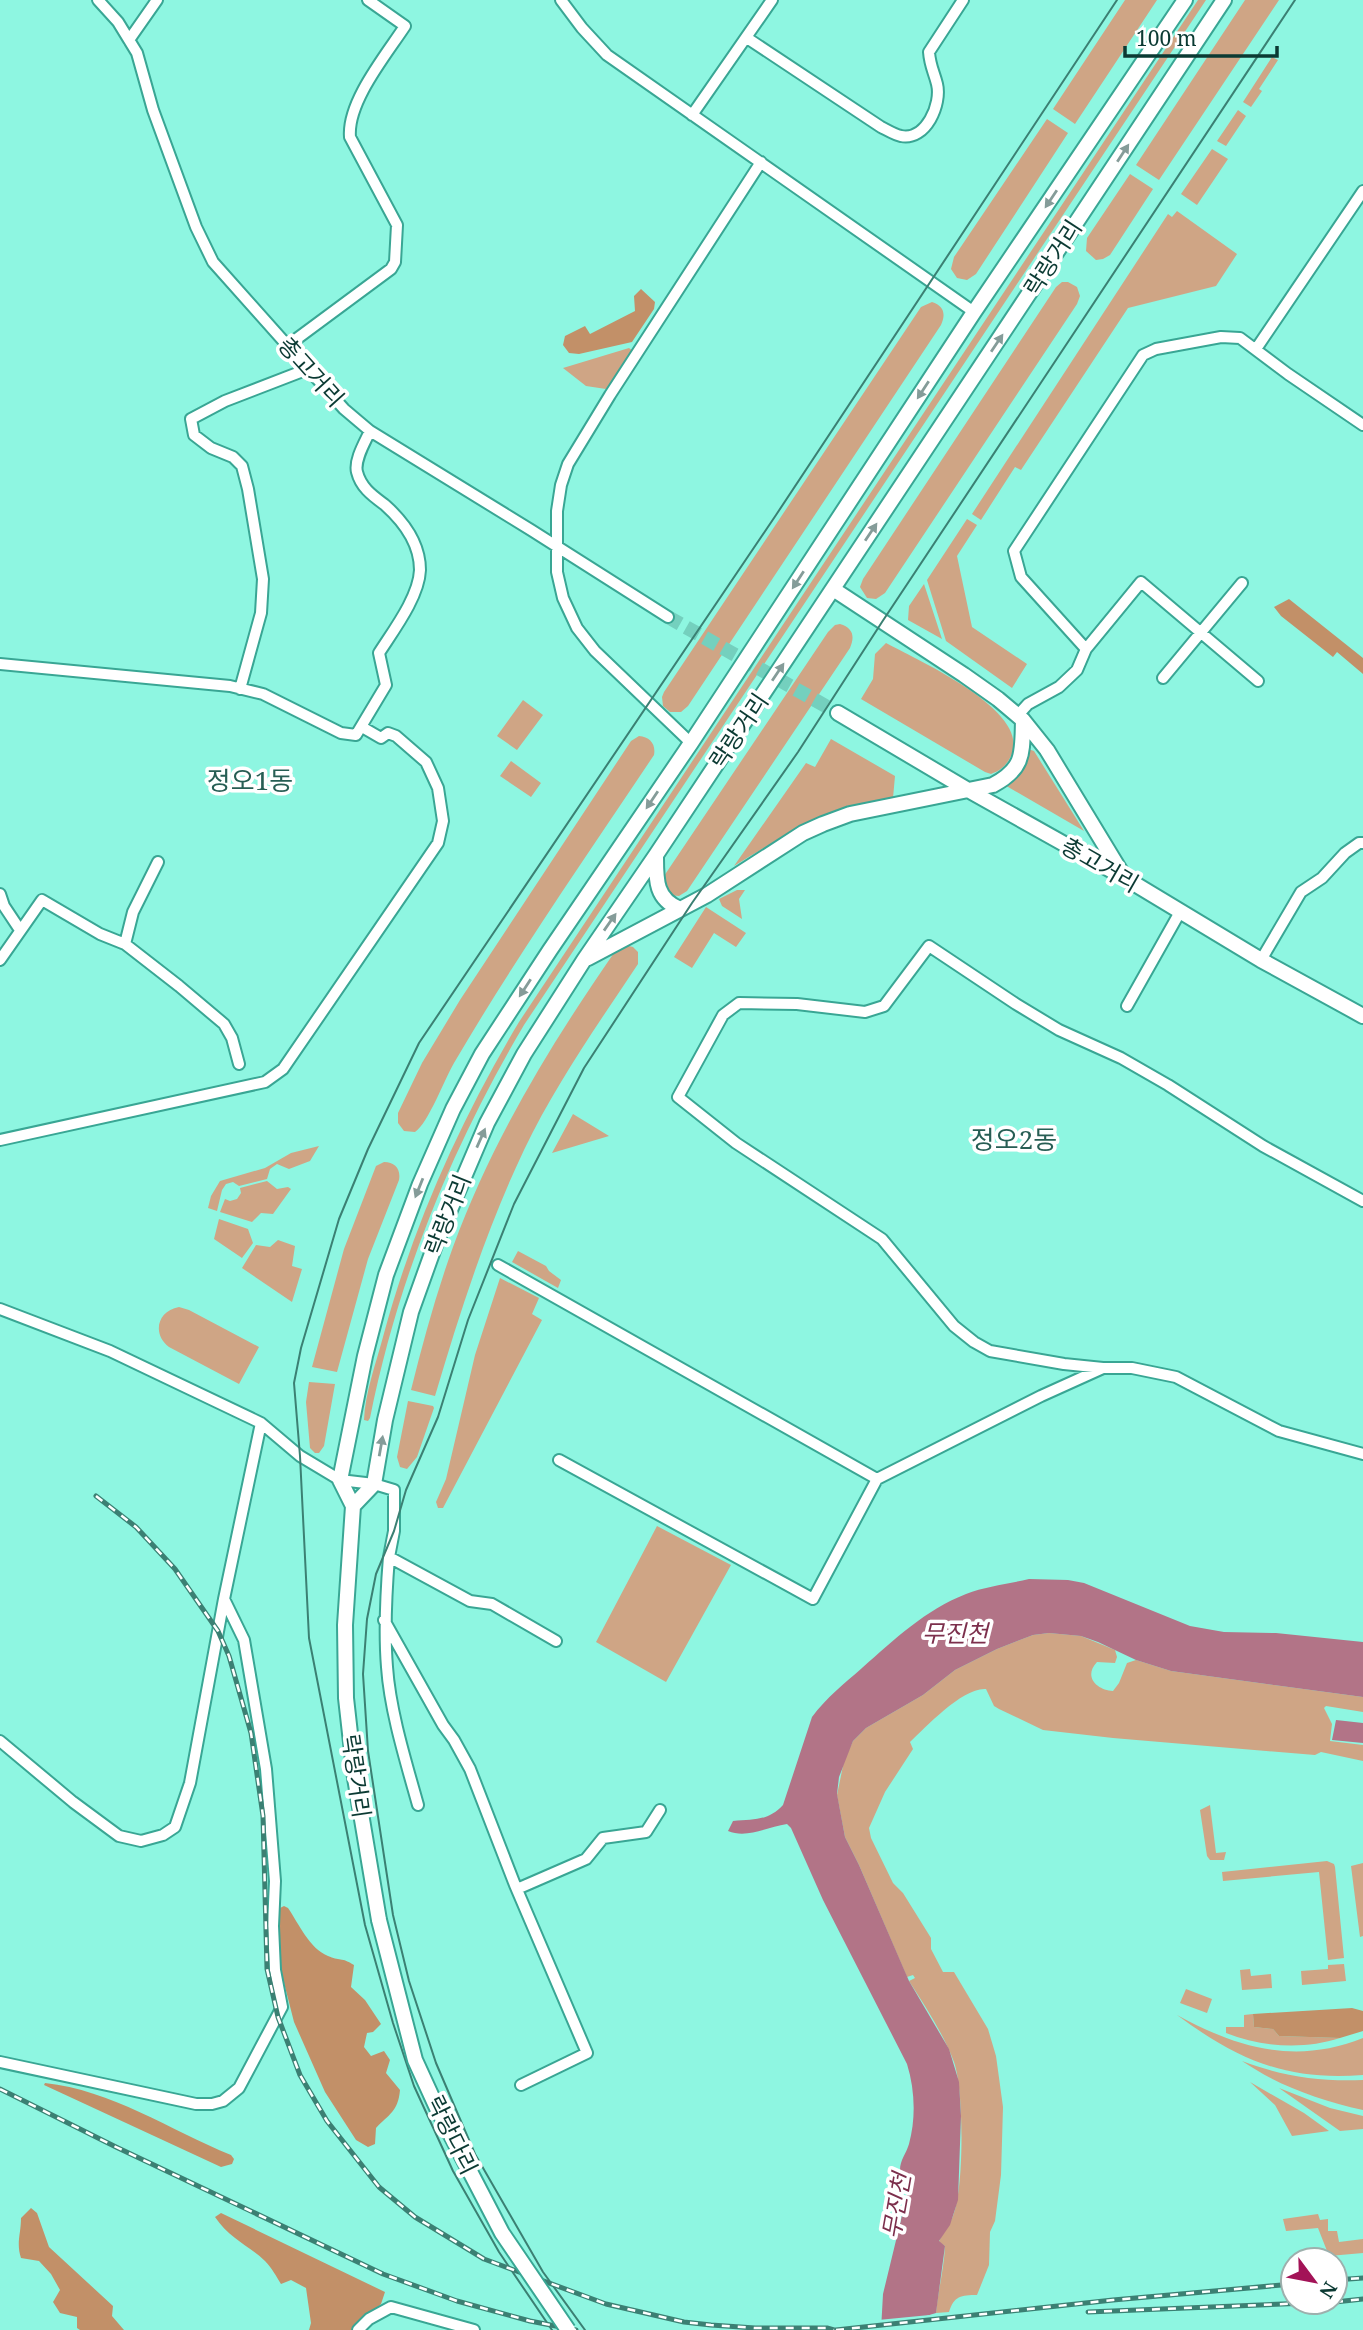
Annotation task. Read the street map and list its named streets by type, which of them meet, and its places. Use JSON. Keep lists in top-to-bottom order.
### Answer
{
  "streets": {
    "main road": ["락랑거리", "총고거리", "락랑다리"]
  },
  "crossings": [
    ["락랑거리", "락랑다리"]
  ],
  "districts": ["정오1동", "정오2동"],
  "water": ["무진천"],
  "scale_bar": "100 m",
  "north": "bottom right"
}
